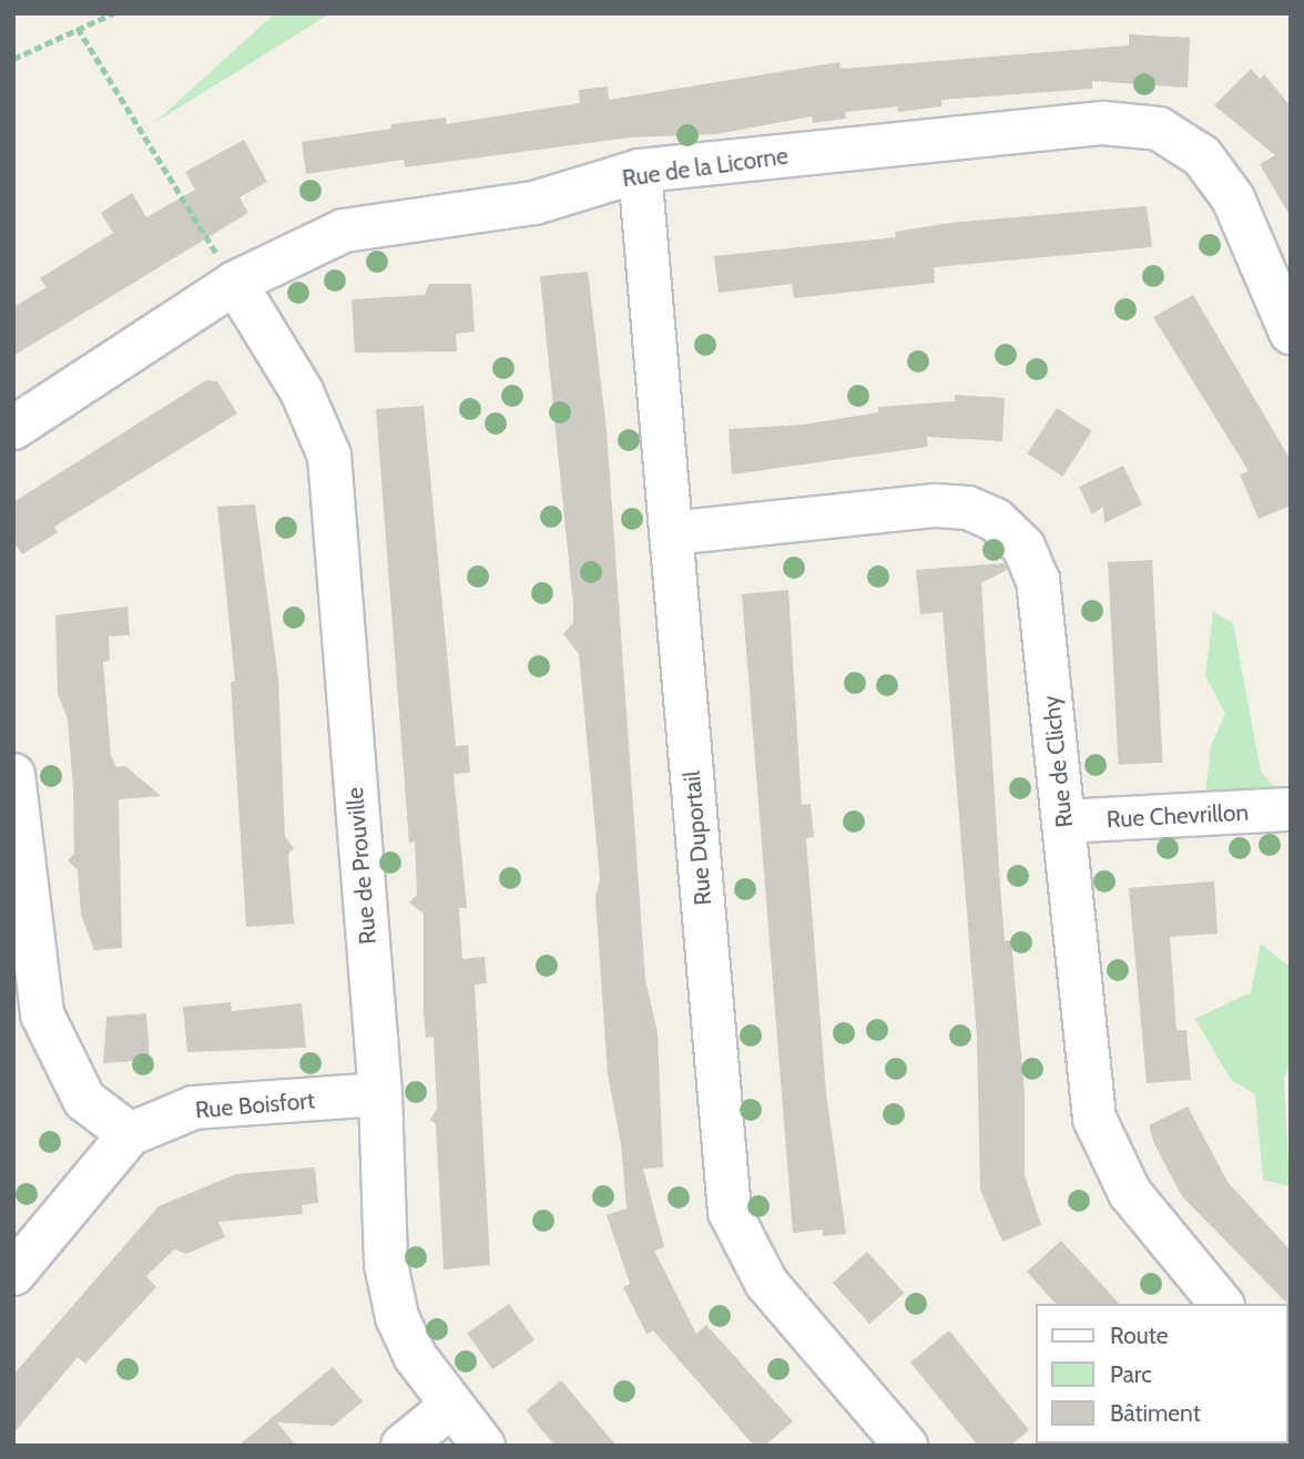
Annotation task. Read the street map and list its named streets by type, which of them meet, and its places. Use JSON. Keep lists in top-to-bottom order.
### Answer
{
  "streets": {
    "street": [
      "Rue de la Licorne",
      "Rue de Clichy",
      "Rue Chevrillon",
      "Rue Duportail",
      "Rue de Prouville",
      "Rue Boisfort"
    ]
  },
  "crossings": [
    ["Rue de la Licorne", "Rue Duportail"],
    ["Rue de la Licorne", "Rue de Prouville"],
    ["Rue de Clichy", "Rue Chevrillon"],
    ["Rue de Clichy", "Rue Duportail"],
    ["Rue de Prouville", "Rue Boisfort"]
  ],
  "legend": ["Route", "Parc", "Bâtiment"]
}
